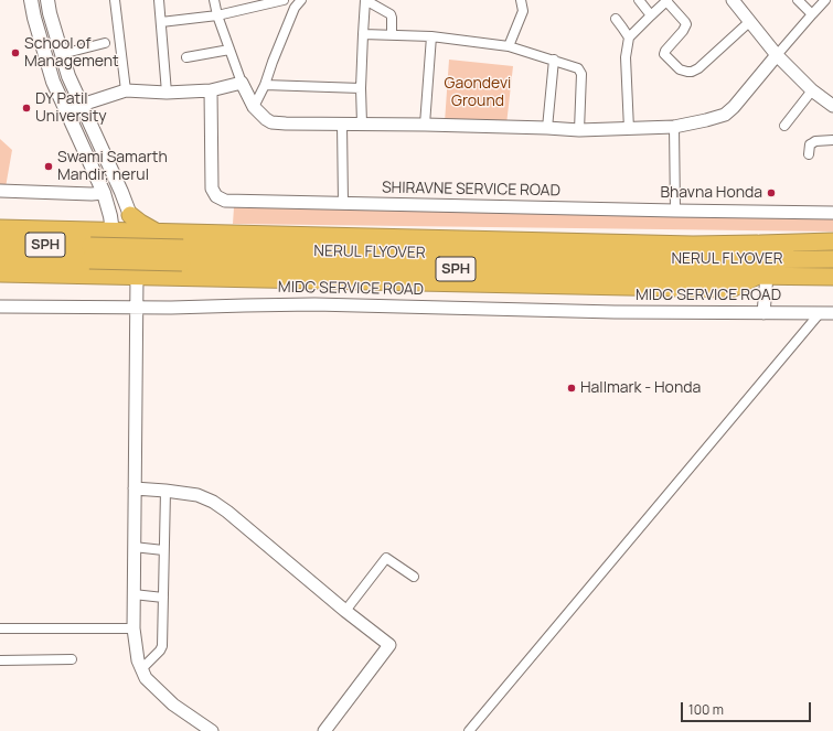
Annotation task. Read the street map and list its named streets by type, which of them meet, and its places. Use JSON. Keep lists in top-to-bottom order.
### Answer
{
  "streets": {
    "highway": ["SPH", "NERUL FLYOVER"],
    "street": ["SHIRAVNE SERVICE ROAD", "MIDC SERVICE ROAD"]
  },
  "crossings": [
    ["SPH", "NERUL FLYOVER"]
  ],
  "parks": ["Gaondevi Ground"],
  "places": [
    "School of Management",
    "DY Patil University",
    "Swami Samarth Mandir, nerul",
    "Bhavna Honda",
    "Hallmark - Honda"
  ],
  "scale_bar": "100 m"
}
